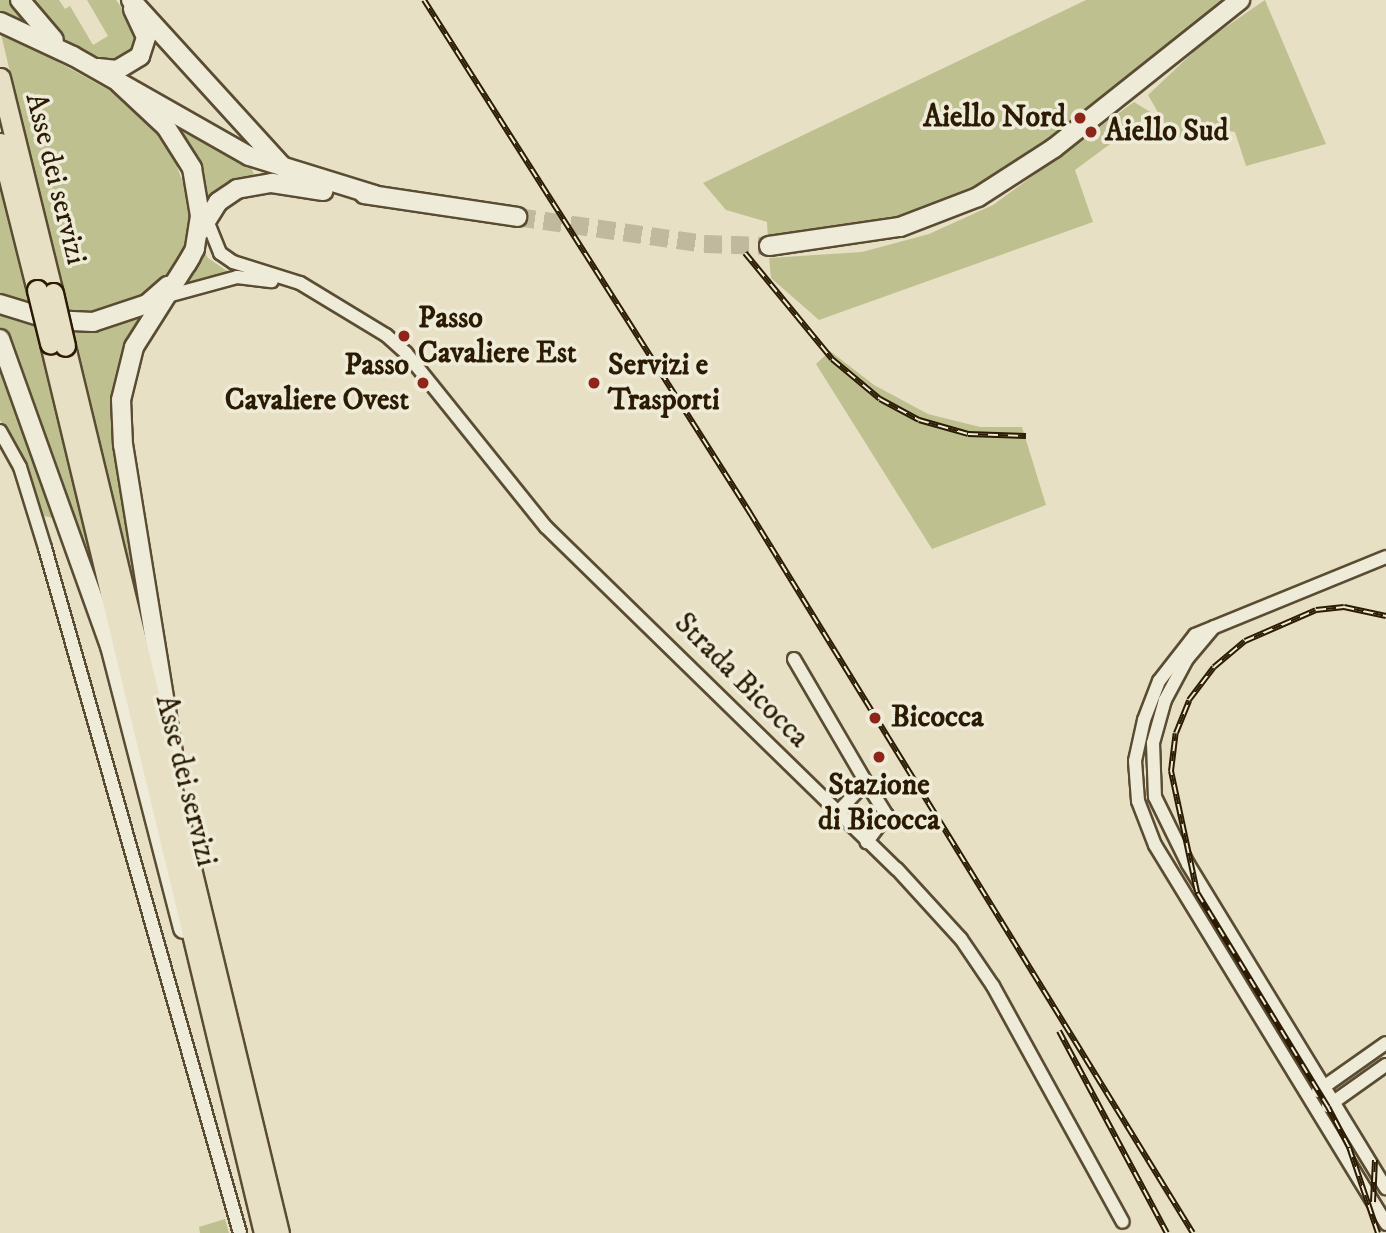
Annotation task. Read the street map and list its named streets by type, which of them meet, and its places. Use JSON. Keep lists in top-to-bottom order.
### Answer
{
  "streets": {
    "main road": ["Asse dei servizi"],
    "street": ["Strada Bicocca"]
  },
  "places": [
    "Aiello Nord",
    "Aiello Sud",
    "Passo Cavaliere Est",
    "Passo Cavaliere Ovest",
    "Servizi e Trasporti",
    "Bicocca",
    "Stazione di Bicocca"
  ]
}
